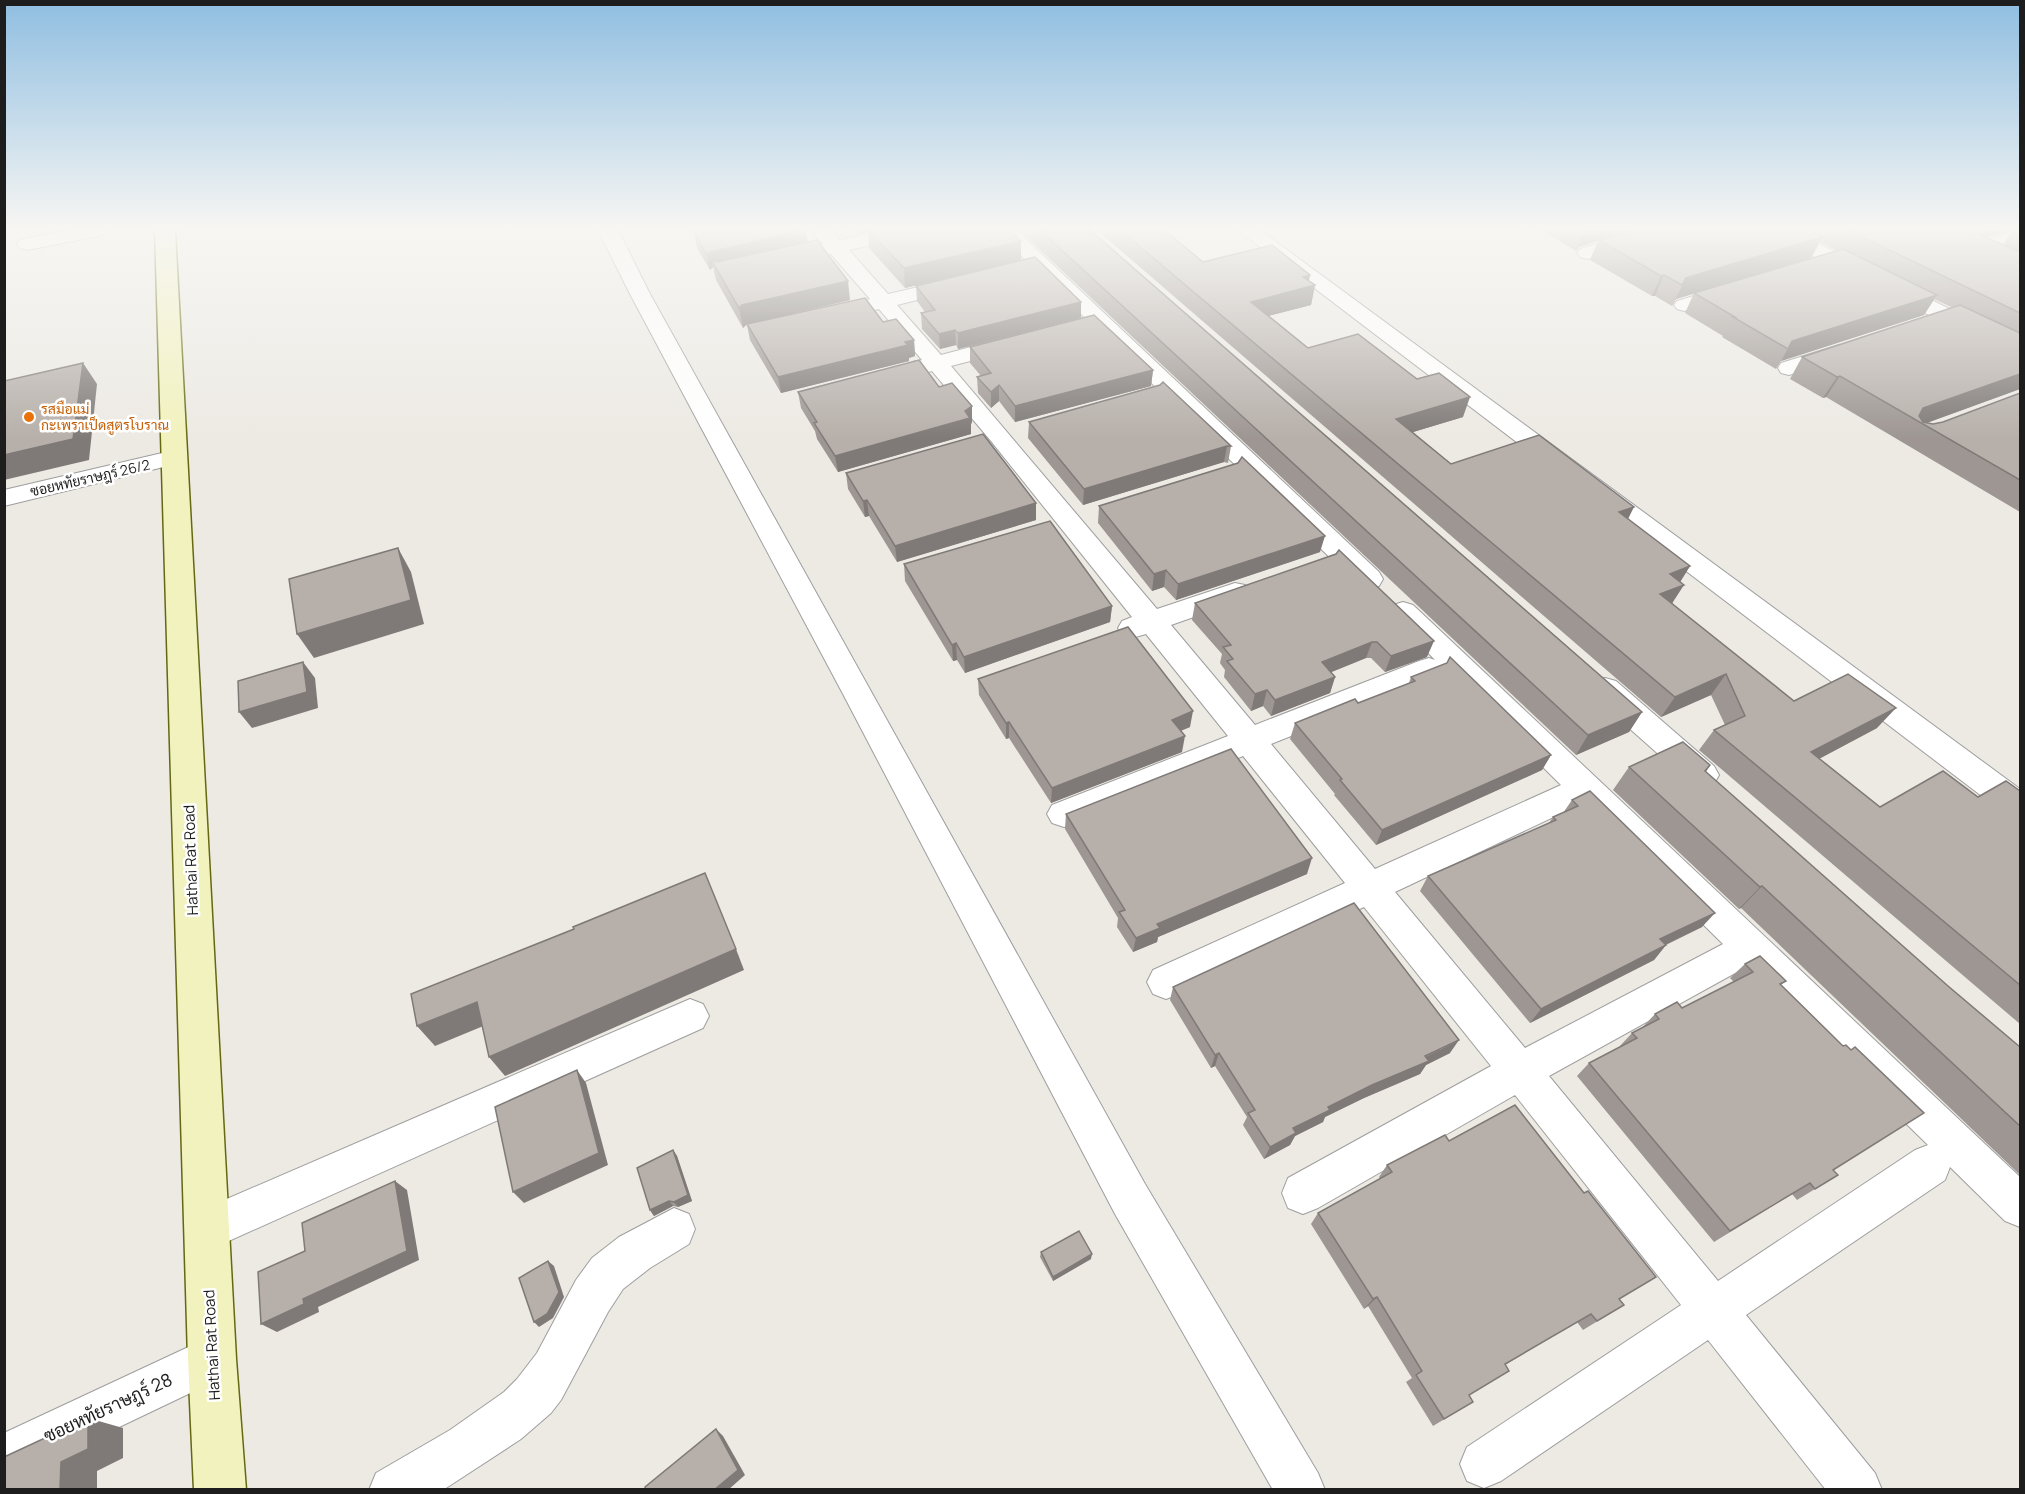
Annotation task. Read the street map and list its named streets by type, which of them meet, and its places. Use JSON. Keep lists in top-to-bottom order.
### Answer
{
  "streets": {
    "main road": ["Hathai Rat Road"],
    "street": ["ซอยหทัยราษฎร์ 26/2", "ซอยหทัยราษฎร์ 28"]
  },
  "crossings": [
    ["ซอยหทัยราษฎร์ 26/2", "Hathai Rat Road"],
    ["Hathai Rat Road", "ซอยหทัยราษฎร์ 28"]
  ],
  "places": ["รสมือแม่ กะเพราเป็ดสูตรโบราณ"]
}
